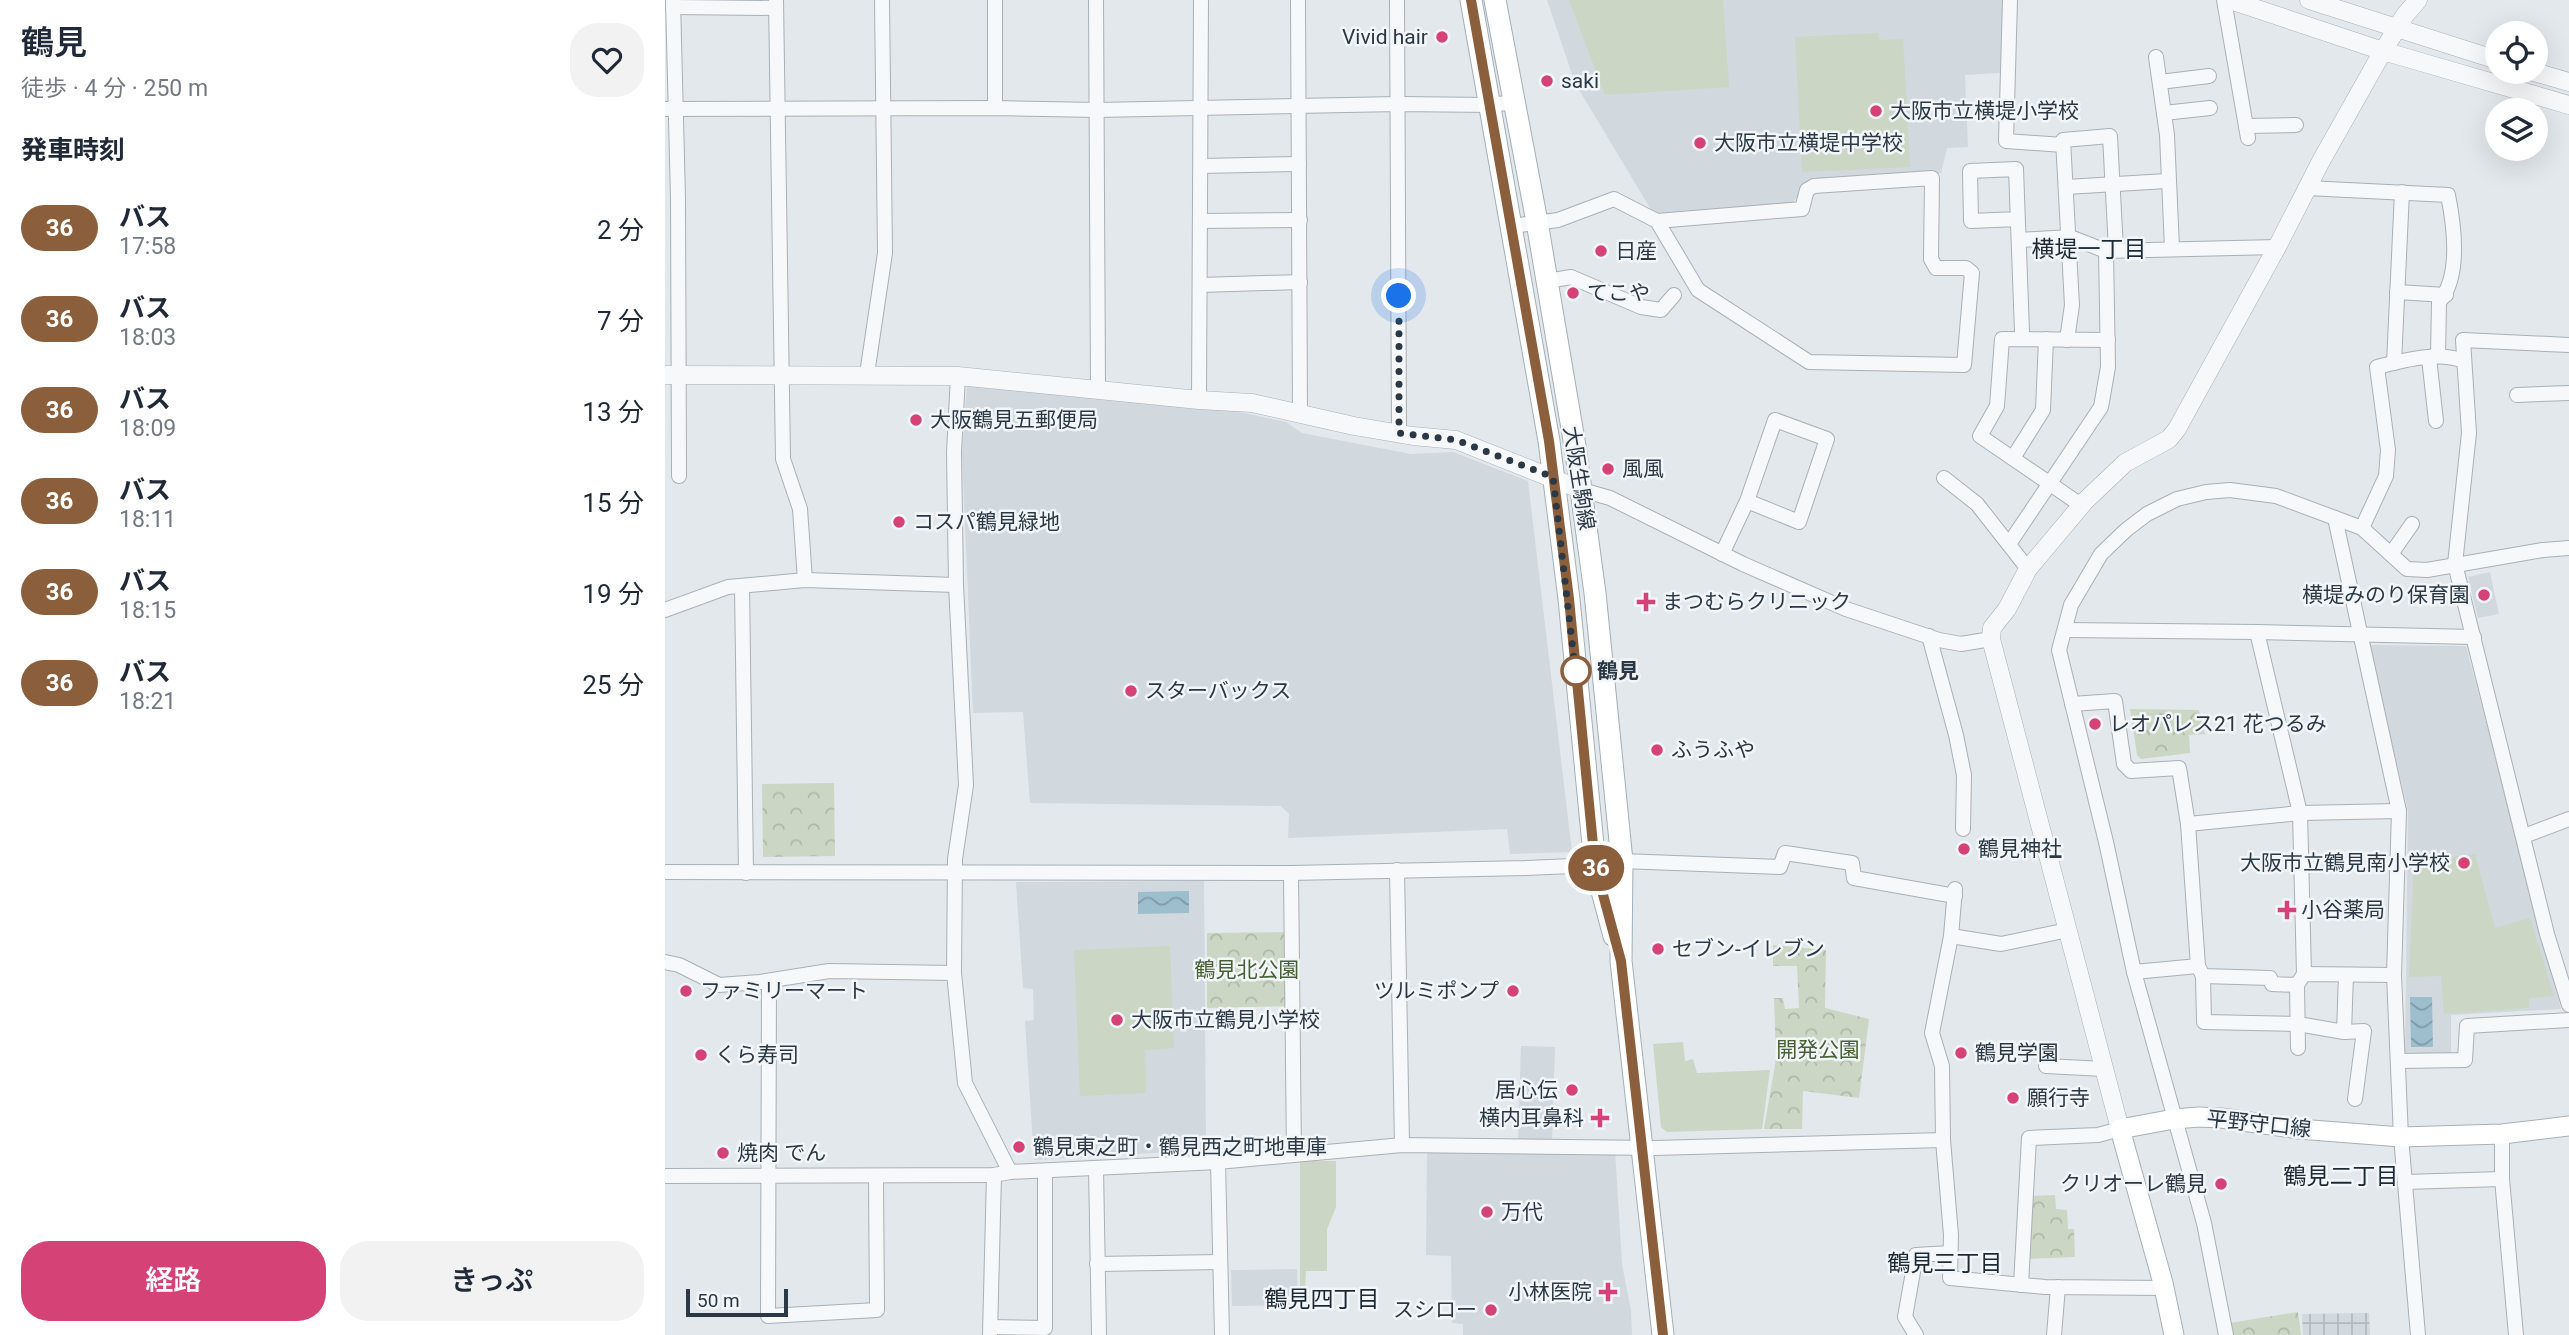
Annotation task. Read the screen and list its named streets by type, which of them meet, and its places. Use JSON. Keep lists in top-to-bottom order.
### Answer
{
  "streets": {
    "main road": ["大阪生駒線", "平野守口線"]
  },
  "districts": [
    "横堤一丁目",
    "鶴見二丁目",
    "鶴見三丁目",
    "鶴見四丁目"
  ],
  "parks": ["鶴見北公園", "開発公園"],
  "places": {
    "other": [
      "Vivid hair",
      "saki",
      "大阪市立横堤小学校",
      "大阪市立横堤中学校",
      "日産",
      "てこや",
      "大阪鶴見五郵便局",
      "風風",
      "コスパ鶴見緑地",
      "横堤みのり保育園",
      "鶴見",
      "スターバックス",
      "レオパレス21 花つるみ",
      "ふうふや",
      "鶴見神社",
      "大阪市立鶴見南小学校",
      "セブン-イレブン",
      "ファミリーマート",
      "ツルミポンプ",
      "大阪市立鶴見小学校",
      "鶴見学園",
      "くら寿司",
      "居心伝",
      "願行寺",
      "鶴見東之町・鶴見西之町地車庫",
      "焼肉 でん",
      "クリオーレ鶴見",
      "万代",
      "スシロー"
    ],
    "health": [
      "まつむらクリニック",
      "小谷薬局",
      "横内耳鼻科",
      "小林医院"
    ]
  },
  "lines": ["bus line 36"],
  "scale_bar": "50 m",
  "page": {
    "heading": [
      ["鶴見", "徒歩 · 4 分 · 250 m"],
      "発車時刻"
    ],
    "on_map": "36",
    "list": [
      {
        "mark": "36",
        "name": "バス",
        "note": "17:58",
        "value": "2 分"
      },
      {
        "mark": "36",
        "name": "バス",
        "note": "18:03",
        "value": "7 分"
      },
      {
        "mark": "36",
        "name": "バス",
        "note": "18:09",
        "value": "13 分"
      },
      {
        "mark": "36",
        "name": "バス",
        "note": "18:11",
        "value": "15 分"
      },
      {
        "mark": "36",
        "name": "バス",
        "note": "18:15",
        "value": "19 分"
      },
      {
        "mark": "36",
        "name": "バス",
        "note": "18:21",
        "value": "25 分"
      }
    ],
    "buttons": ["経路", "きっぷ"],
    "scale": "50 m"
  }
}
